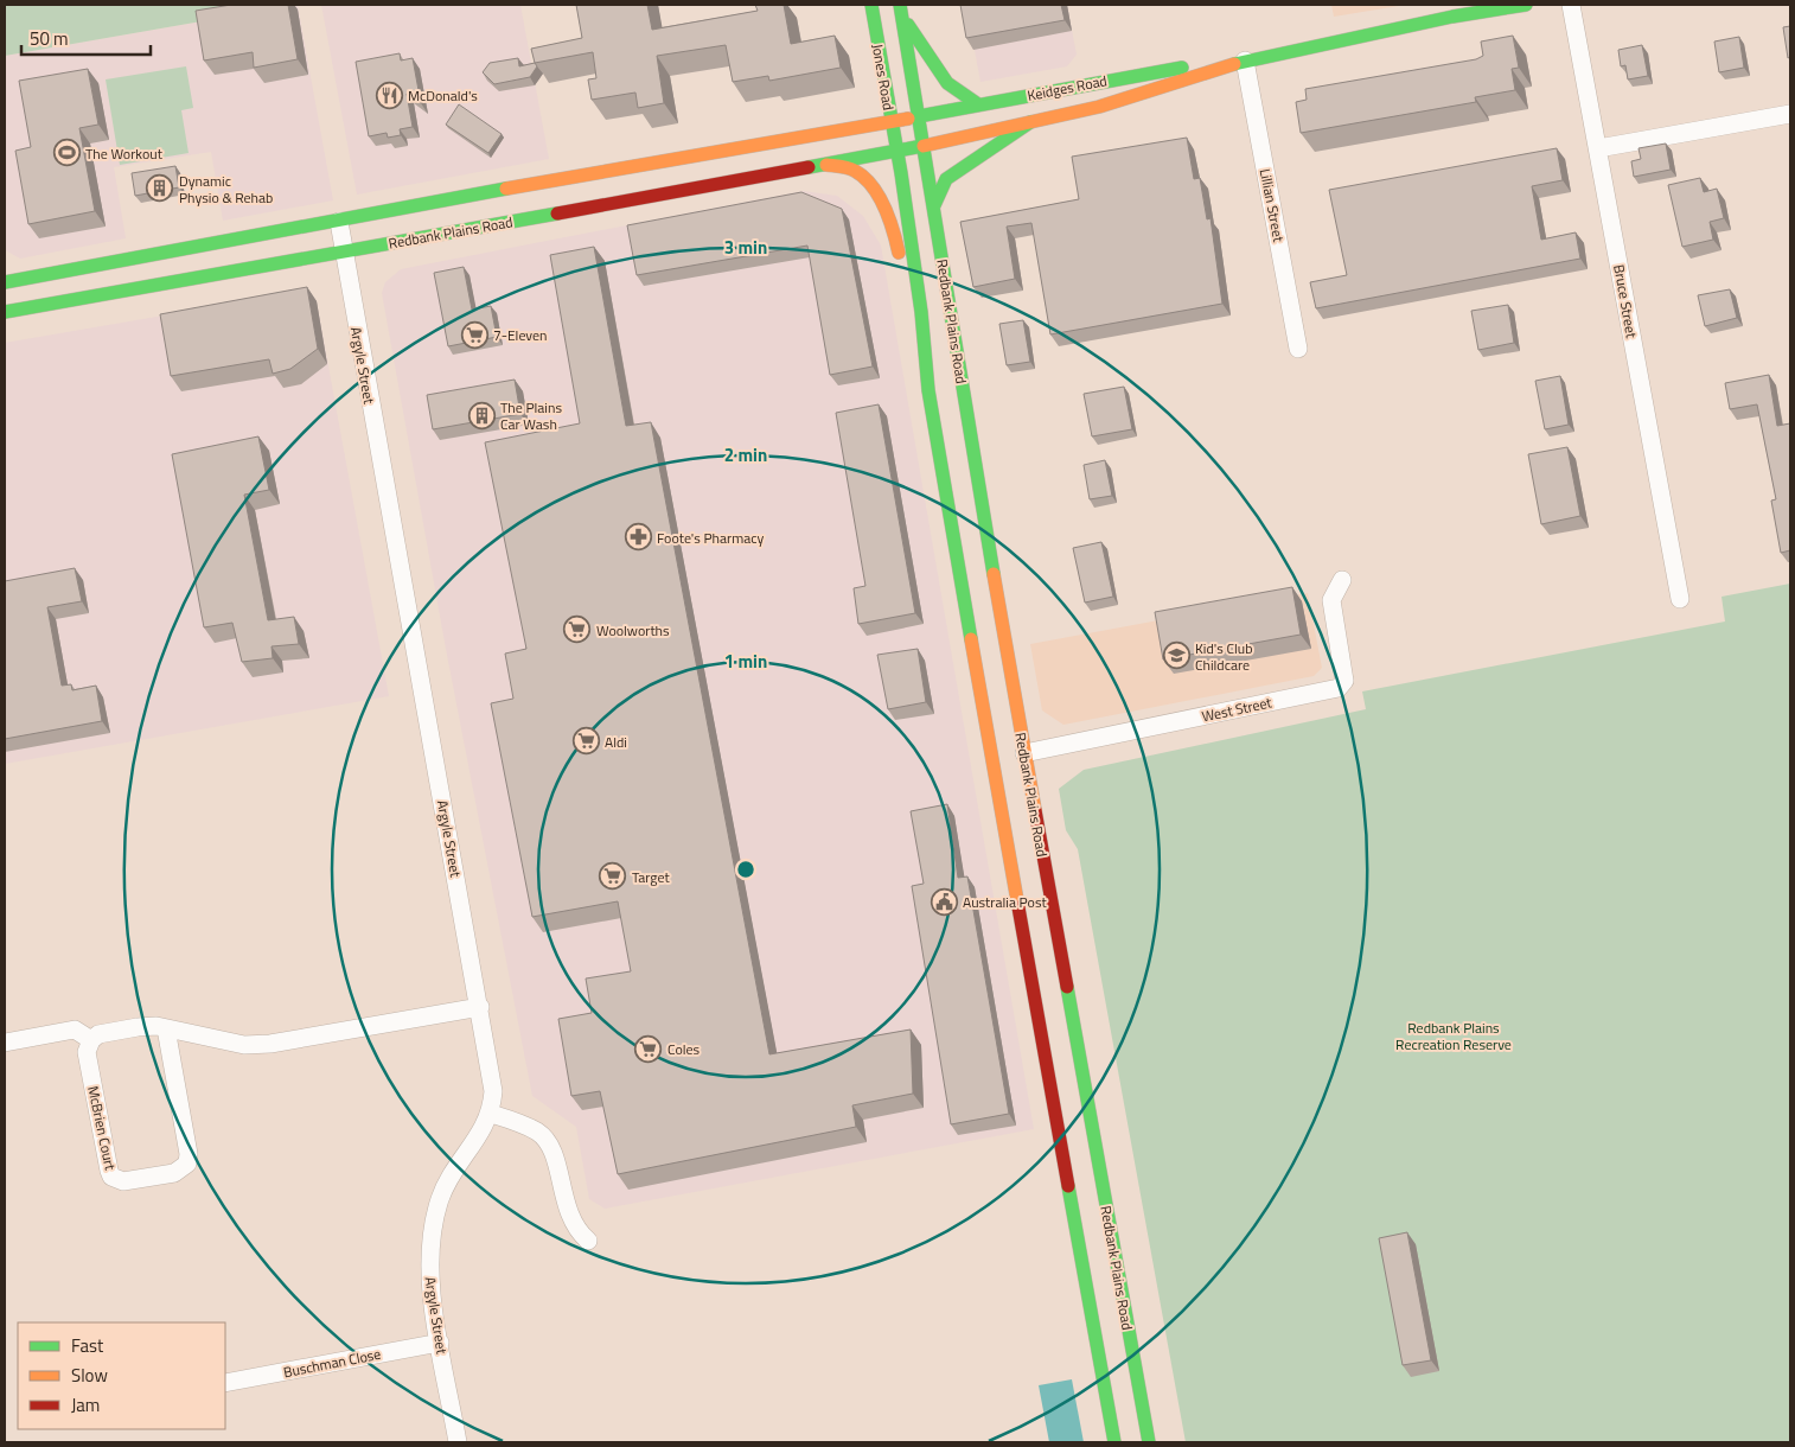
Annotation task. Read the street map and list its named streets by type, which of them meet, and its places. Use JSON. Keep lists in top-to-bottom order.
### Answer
{
  "streets": {
    "main road": ["Jones Road", "Keidges Road", "Redbank Plains Road"],
    "street": [
      "Lillian Street",
      "Bruce Street",
      "Argyle Street",
      "West Street",
      "McBrien Court",
      "Buschman Close"
    ]
  },
  "crossings": [
    ["Jones Road", "Keidges Road"],
    ["Jones Road", "Redbank Plains Road"],
    ["Keidges Road", "Lillian Street"],
    ["Keidges Road", "Redbank Plains Road"],
    ["Redbank Plains Road", "Argyle Street"],
    ["Redbank Plains Road", "West Street"],
    ["Argyle Street", "Buschman Close"]
  ],
  "parks": ["Redbank Plains Recreation Reserve"],
  "places": {
    "restaurant": ["McDonald's"],
    "sports": ["The Workout"],
    "building": ["Dynamic Physio & Rehab", "The Plains Car Wash"],
    "supermarket": [
      "7-Eleven",
      "Woolworths",
      "Aldi",
      "Target",
      "Coles"
    ],
    "pharmacy": ["Foote's Pharmacy"],
    "school or university": ["Kid's Club Childcare"],
    "public building": ["Australia Post"]
  },
  "legend": ["Fast", "Slow", "Jam"],
  "scale_bar": "50 m",
  "rings": ["3 min", "2 min", "1 min"]
}
